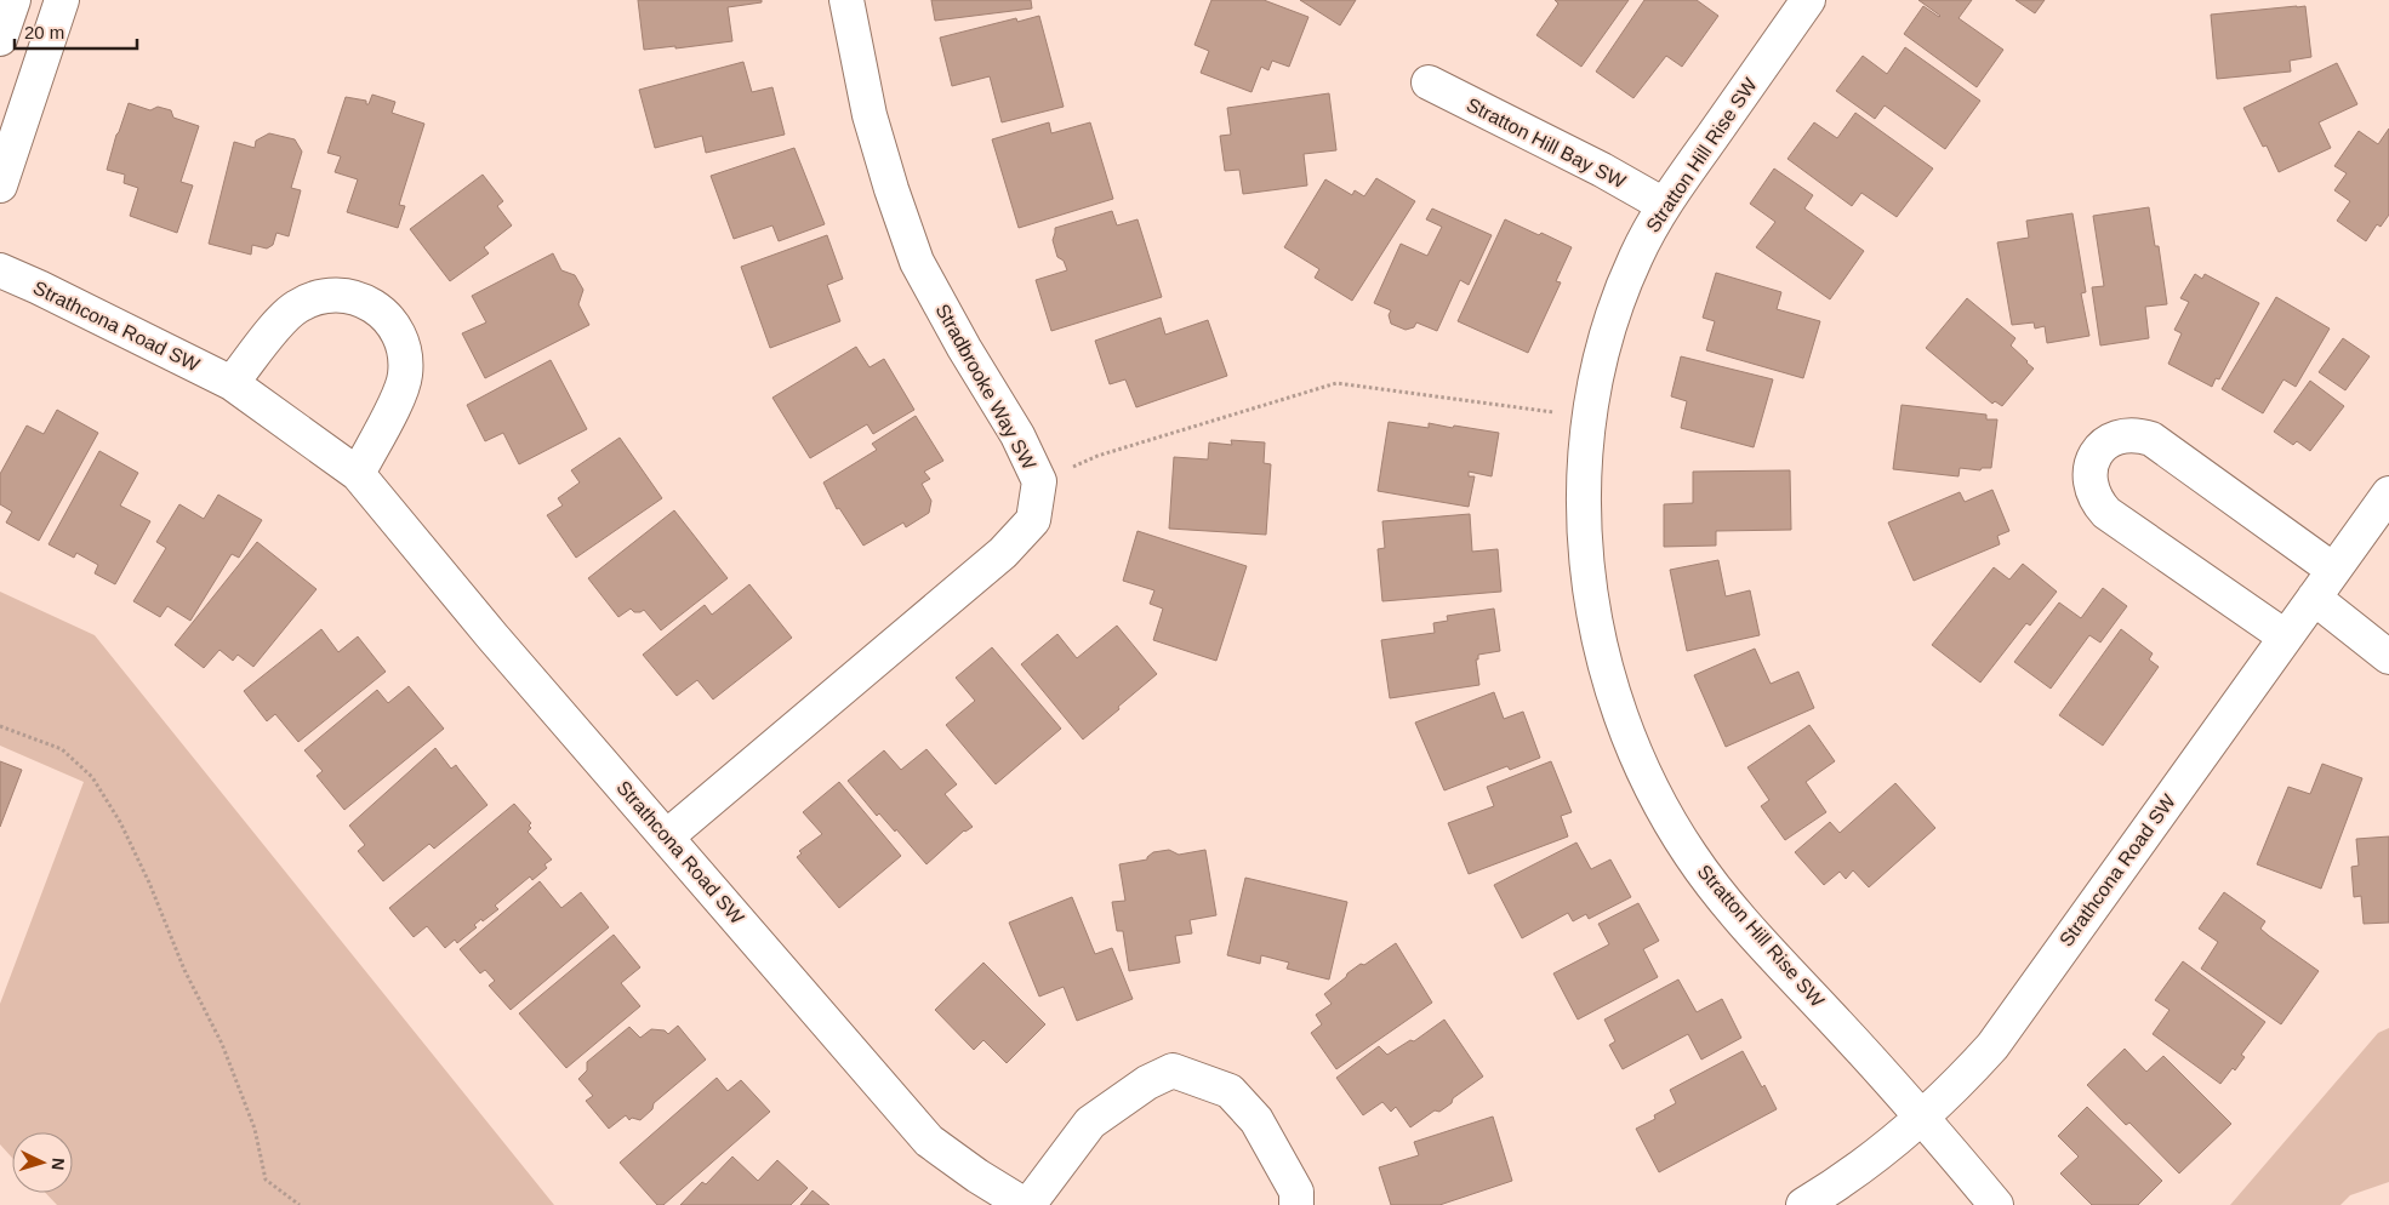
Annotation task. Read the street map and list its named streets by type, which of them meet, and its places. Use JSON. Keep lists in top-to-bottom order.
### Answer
{
  "streets": {
    "street": [
      "Stratton Hill Bay SW",
      "Stratton Hill Rise SW",
      "Strathcona Road SW",
      "Stradbrooke Way SW"
    ]
  },
  "crossings": [
    ["Stratton Hill Bay SW", "Stratton Hill Rise SW"],
    ["Stratton Hill Rise SW", "Strathcona Road SW"],
    ["Strathcona Road SW", "Stradbrooke Way SW"]
  ],
  "scale_bar": "20 m",
  "north": "right"
}
